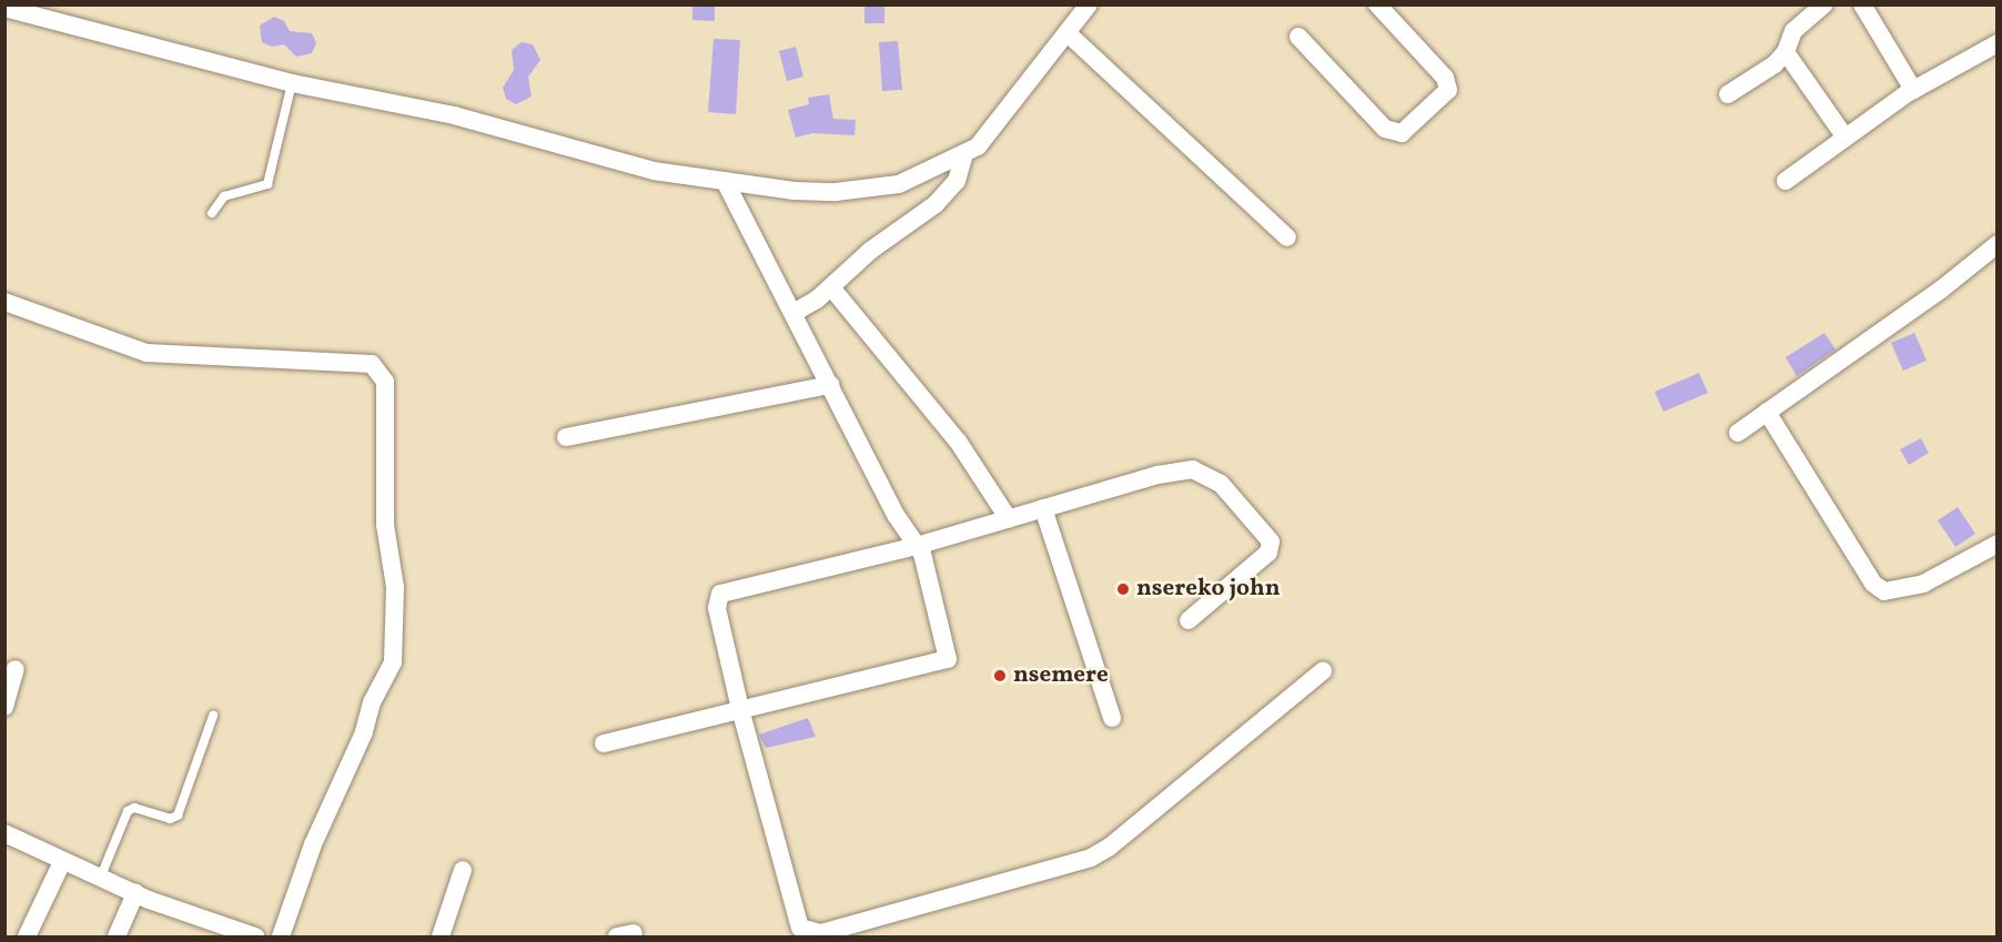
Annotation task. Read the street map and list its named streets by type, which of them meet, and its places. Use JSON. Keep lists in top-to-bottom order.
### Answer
{
  "places": ["nsereko john", "nsemere"]
}
